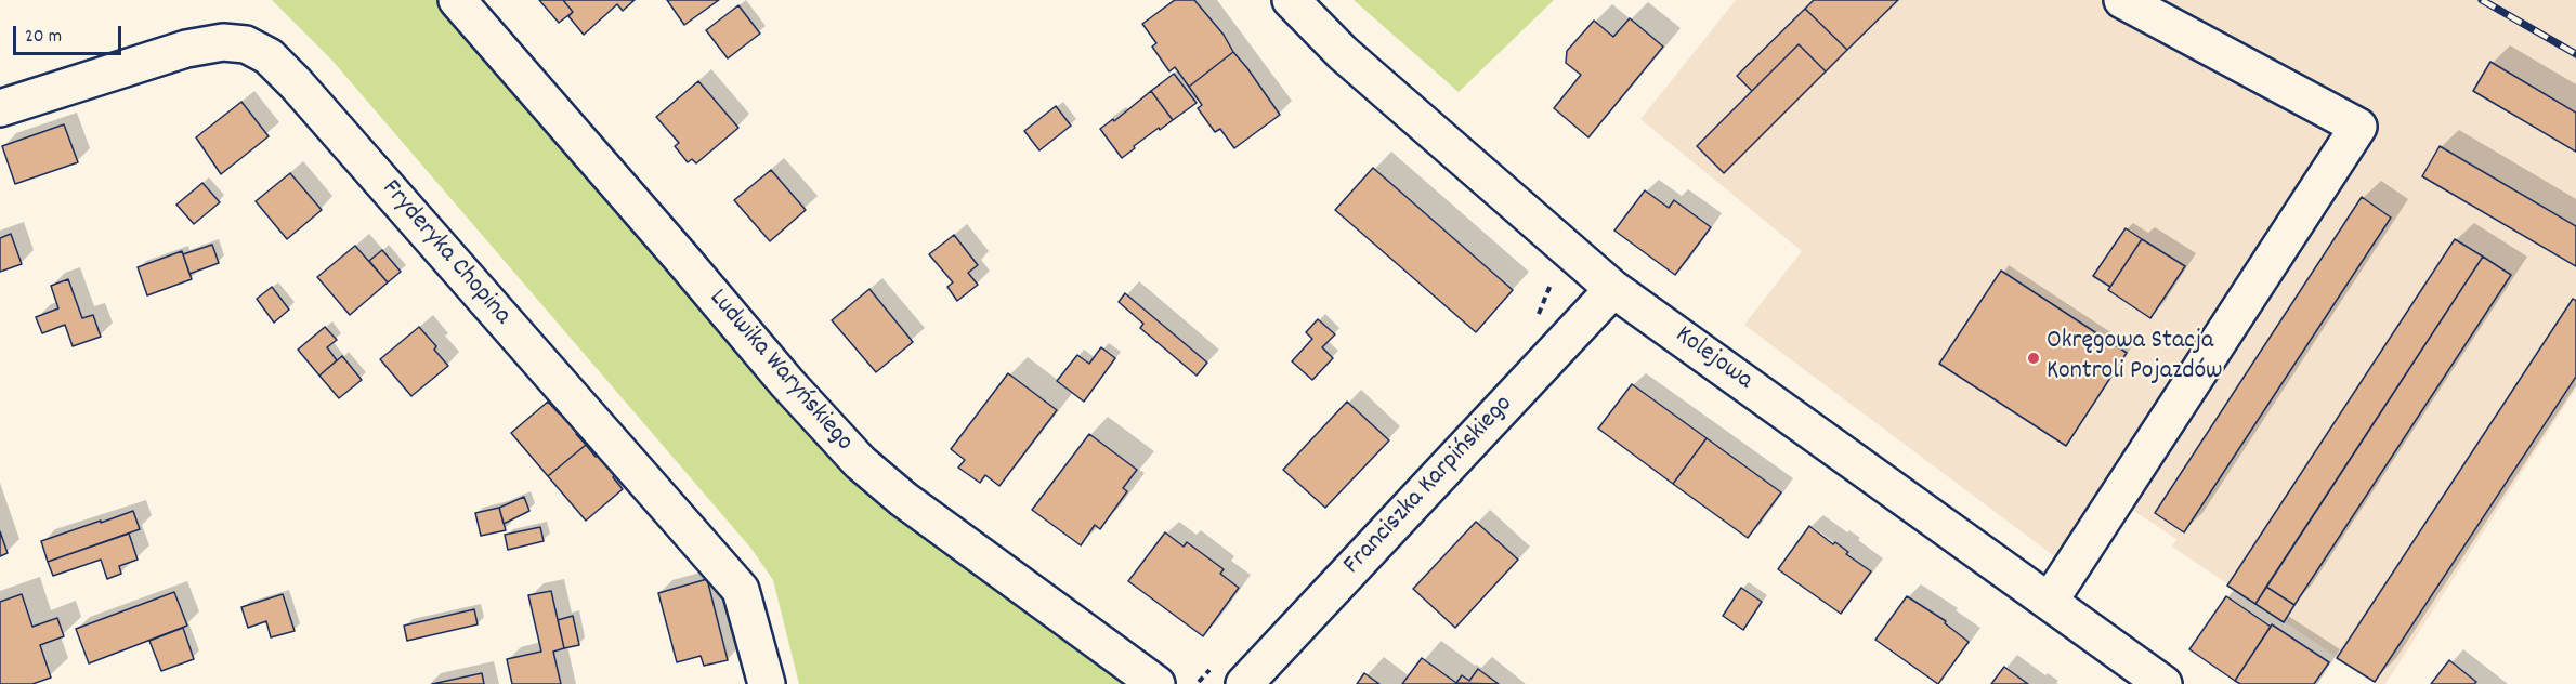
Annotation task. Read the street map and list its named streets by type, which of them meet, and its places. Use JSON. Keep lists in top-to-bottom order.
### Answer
{
  "streets": {
    "street": [
      "Fryderyka Chopina",
      "Kolejowa",
      "Ludwika Waryńskiego",
      "Franciszka Karpińskiego"
    ]
  },
  "crossings": [
    ["Kolejowa", "Franciszka Karpińskiego"]
  ],
  "places": ["Okręgowa Stacja Kontroli Pojazdów"],
  "scale_bar": "20 m"
}
